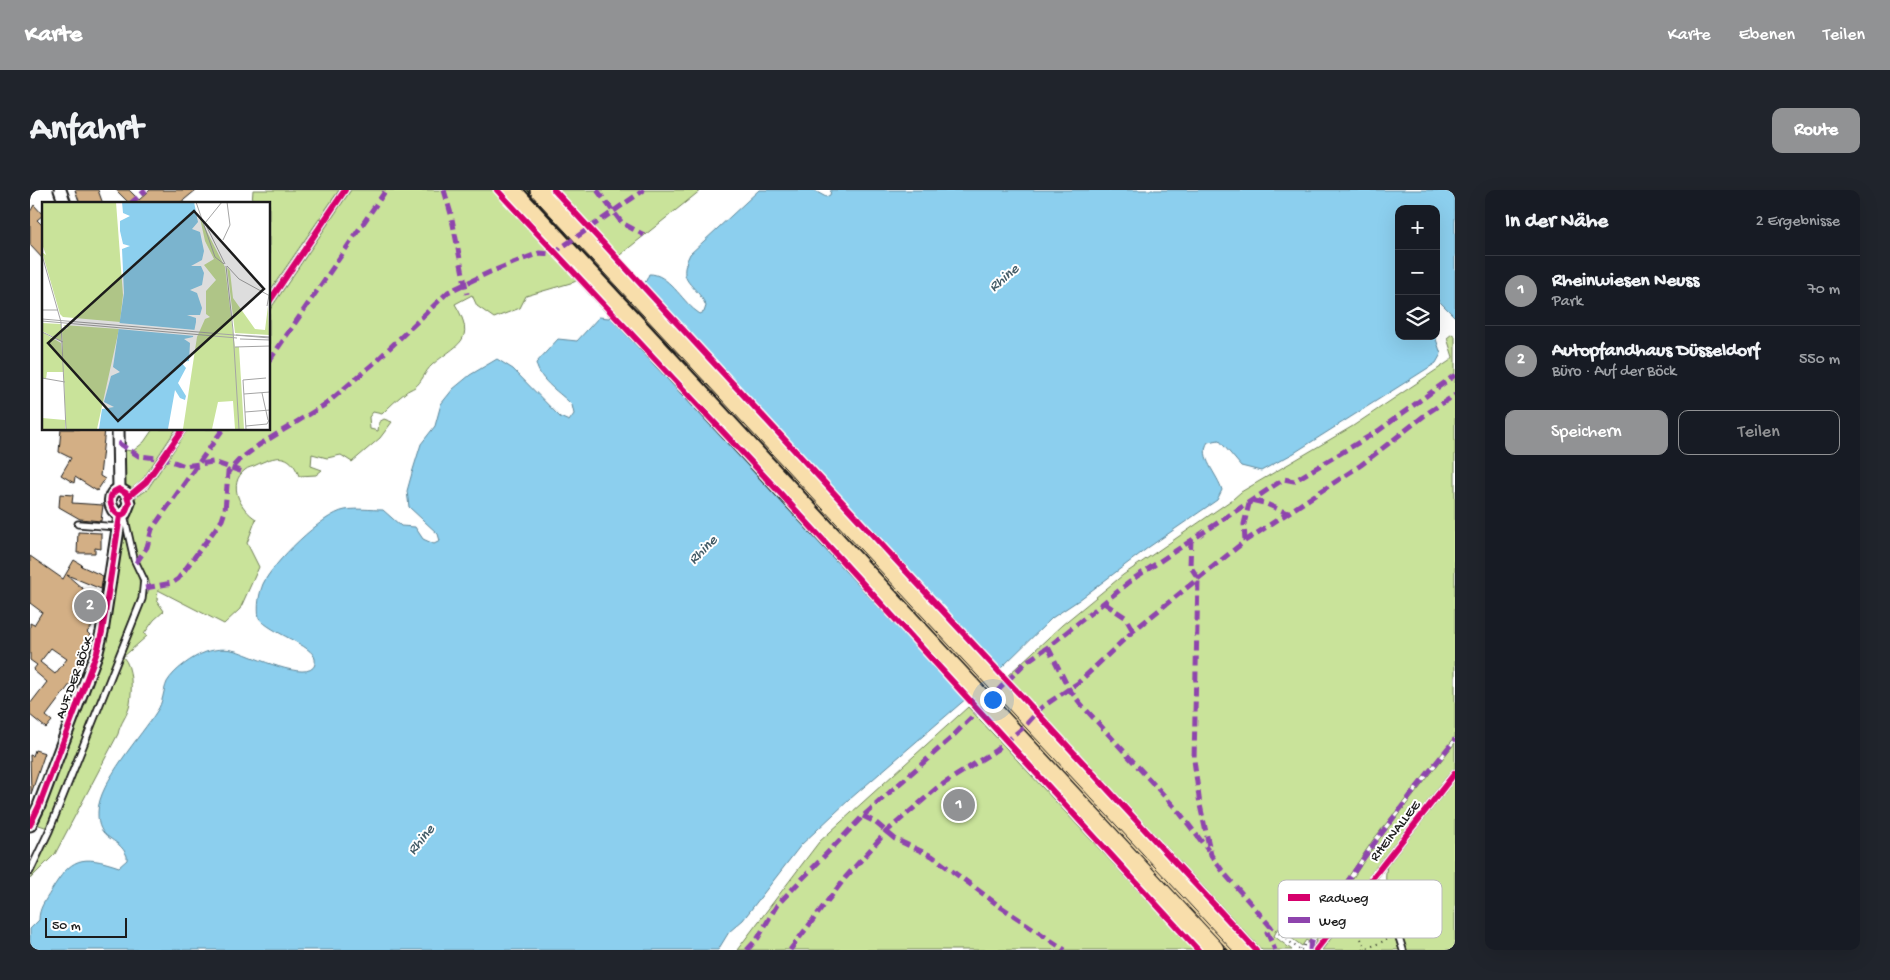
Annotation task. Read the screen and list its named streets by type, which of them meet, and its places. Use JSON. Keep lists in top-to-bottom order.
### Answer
{
  "streets": {
    "street": ["AUF DER BÖCK"],
    "lane": ["RHEINALLEE"]
  },
  "water": ["Rhine"],
  "legend": ["Radweg", "Weg"],
  "scale_bar": "50 m",
  "page": {
    "header": "Karte",
    "nav": ["Karte", "Ebenen", "Teilen"],
    "buttons": [
      "Route",
      ["Speichern", "Teilen"]
    ],
    "title": "Anfahrt",
    "heading": ["In der Nähe", "2 Ergebnisse"],
    "map_buttons": ["+", "−"],
    "list": [
      {
        "mark": "1",
        "name": "Rheinwiesen Neuss",
        "note": "Park",
        "value": "70 m"
      },
      {
        "mark": "2",
        "name": "Autopfandhaus Düsseldorf",
        "note": "Büro · Auf der Böck",
        "value": "550 m"
      }
    ],
    "pins": ["2", "1"],
    "scale": "50 m"
  }
}
